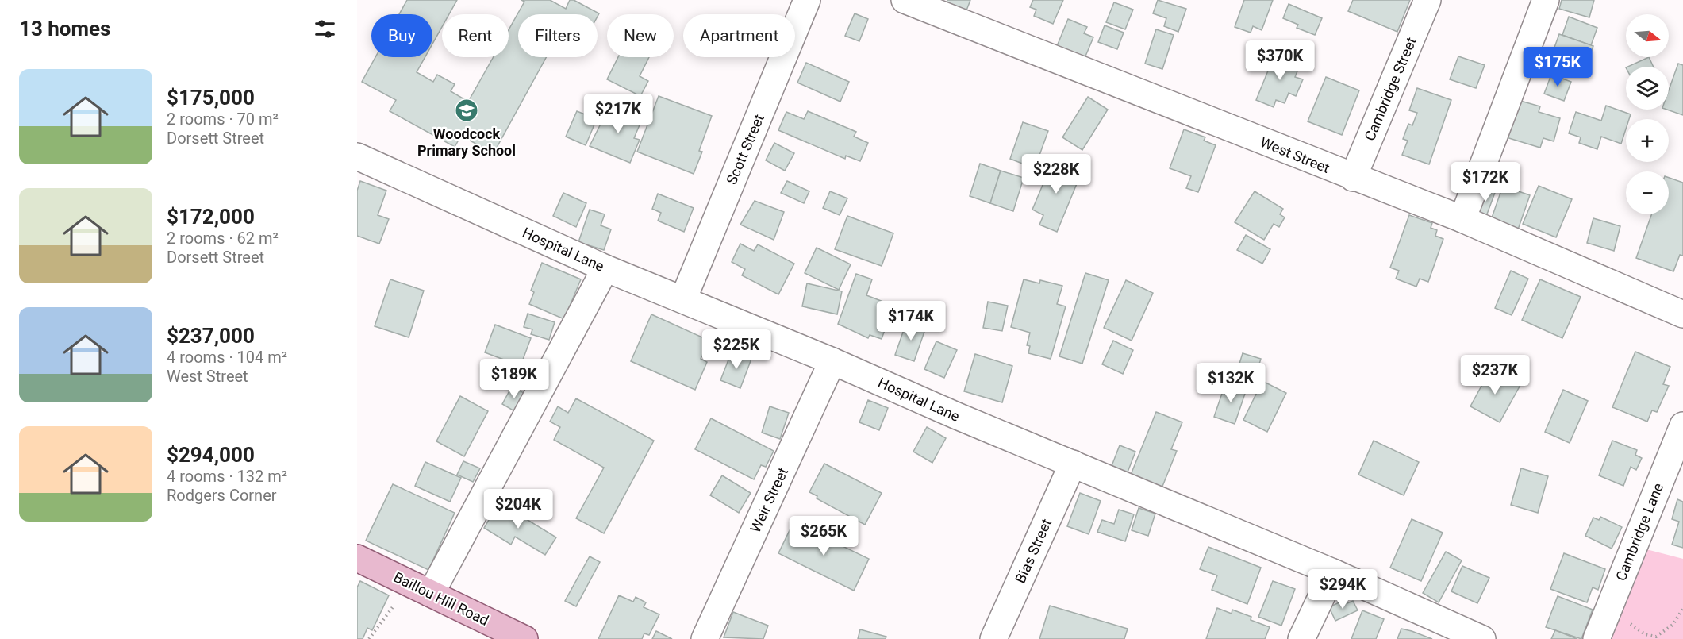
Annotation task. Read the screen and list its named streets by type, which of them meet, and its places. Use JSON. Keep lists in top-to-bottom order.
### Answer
{
  "streets": {
    "main road": ["Baillou Hill Road"],
    "street": [
      "Cambridge Street",
      "Scott Street",
      "West Street",
      "Hospital Lane",
      "Weir Street",
      "Cambridge Lane",
      "Bias Street"
    ]
  },
  "crossings": [
    ["Cambridge Street", "West Street"],
    ["Scott Street", "Hospital Lane"],
    ["Hospital Lane", "Weir Street"],
    ["Hospital Lane", "Bias Street"]
  ],
  "places": {
    "school or university": ["Woodcock Primary School"]
  },
  "north": "right",
  "page": {
    "heading": "13 homes",
    "map_buttons": ["+", "−"],
    "chip": [
      "Buy",
      "Rent",
      "Filters",
      "New",
      "Apartment"
    ],
    "price": [
      "$370K",
      "$175K",
      "$217K",
      "$228K",
      "$172K",
      "$174K",
      "$225K",
      "$237K",
      "$189K",
      "$132K",
      "$204K",
      "$265K",
      "$294K"
    ],
    "list": [
      {
        "name": "$175,000",
        "note": "2 rooms · 70 m² · Dorsett Street"
      },
      {
        "name": "$172,000",
        "note": "2 rooms · 62 m² · Dorsett Street"
      },
      {
        "name": "$237,000",
        "note": "4 rooms · 104 m² · West Street"
      },
      {
        "name": "$294,000",
        "note": "4 rooms · 132 m² · Rodgers Corner"
      }
    ]
  }
}
